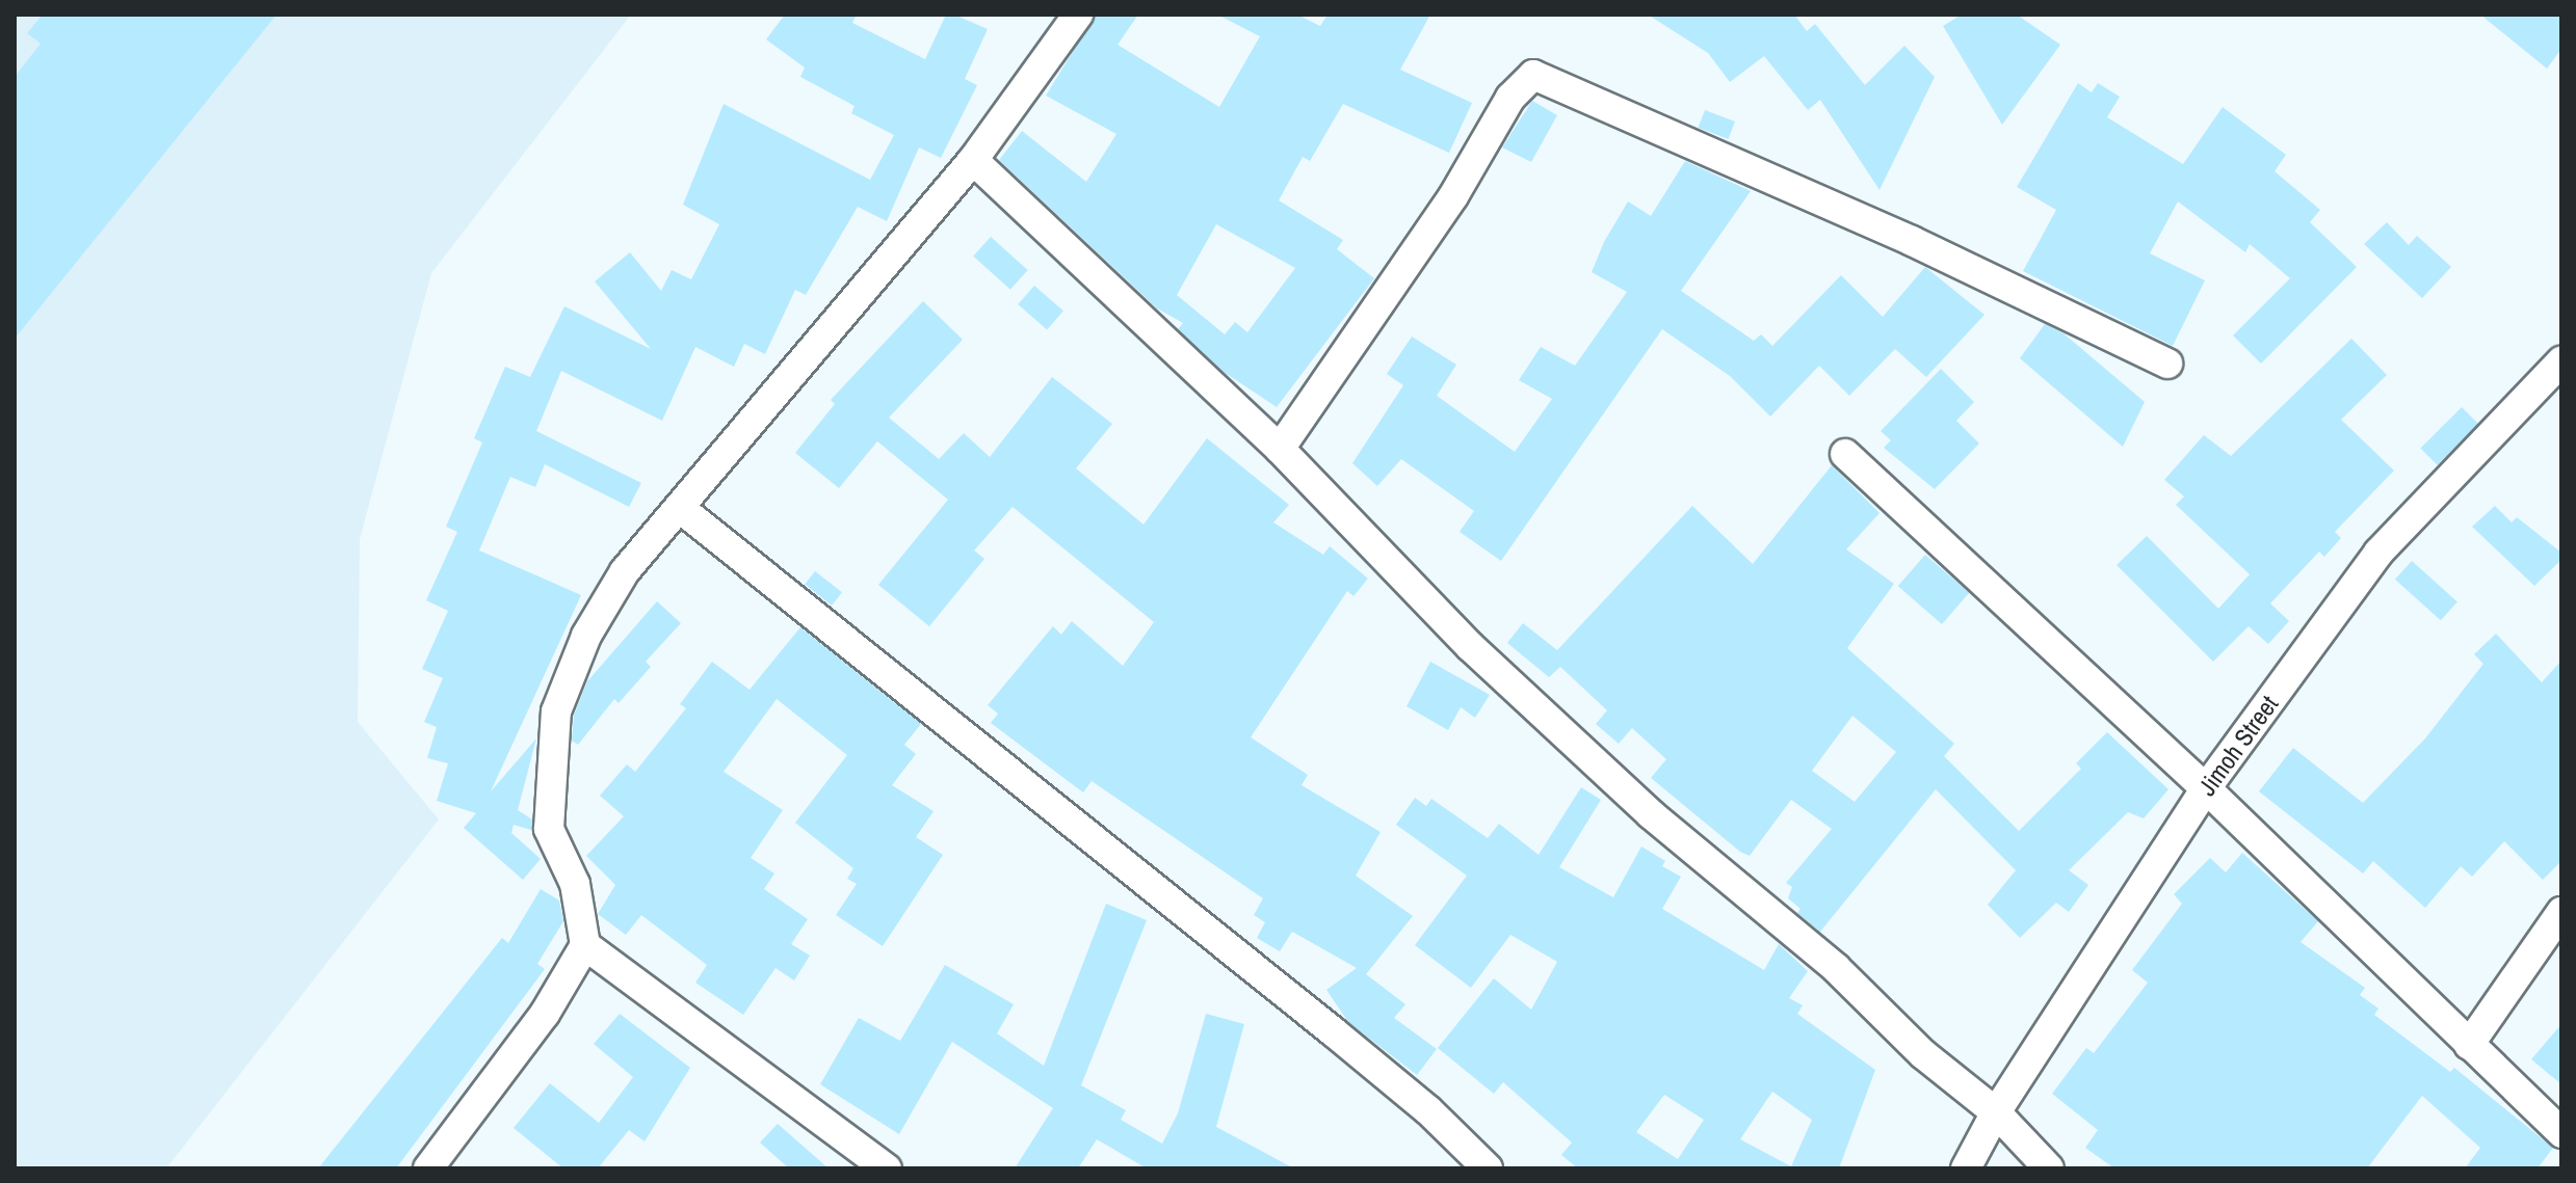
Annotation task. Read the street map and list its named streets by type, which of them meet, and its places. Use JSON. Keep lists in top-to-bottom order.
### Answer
{
  "streets": {
    "street": ["Jimoh Street"]
  }
}
